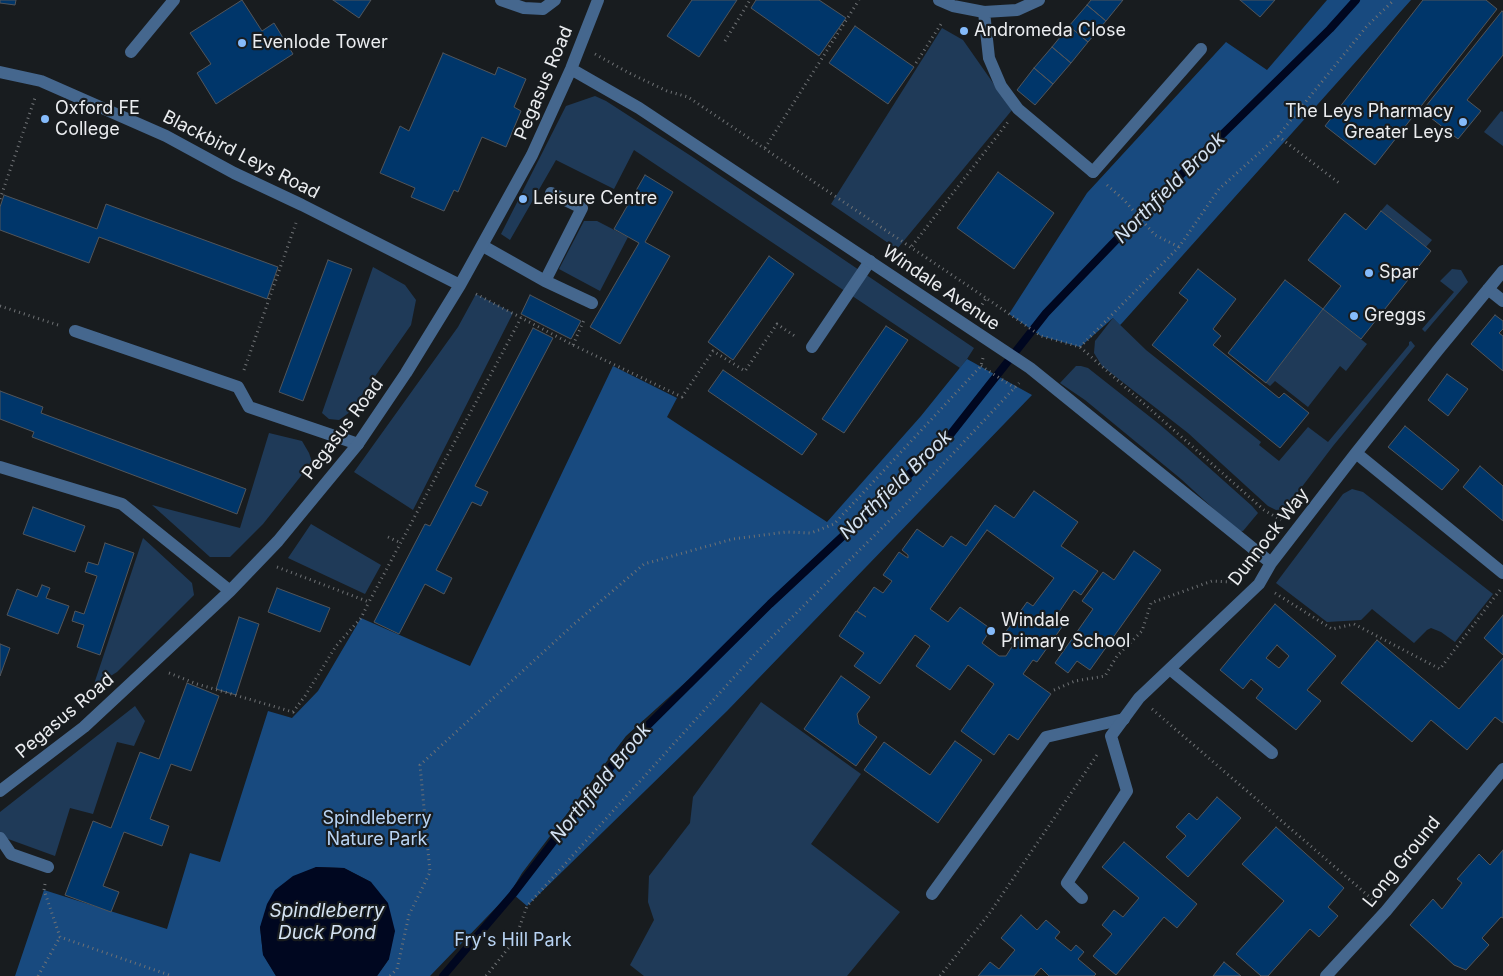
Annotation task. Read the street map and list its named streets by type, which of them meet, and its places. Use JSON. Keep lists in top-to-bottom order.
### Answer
{
  "streets": {
    "street": [
      "Pegasus Road",
      "Blackbird Leys Road",
      "Windale Avenue",
      "Dunnock Way",
      "Long Ground"
    ]
  },
  "crossings": [
    ["Pegasus Road", "Blackbird Leys Road"],
    ["Pegasus Road", "Windale Avenue"],
    ["Windale Avenue", "Dunnock Way"]
  ],
  "water": ["Northfield Brook", "Spindleberry Duck Pond"],
  "parks": ["Spindleberry Nature Park", "Fry's Hill Park"],
  "places": [
    "Andromeda Close",
    "Evenlode Tower",
    "Oxford FE College",
    "The Leys Pharmacy Greater Leys",
    "Leisure Centre",
    "Spar",
    "Greggs",
    "Windale Primary School"
  ]
}
